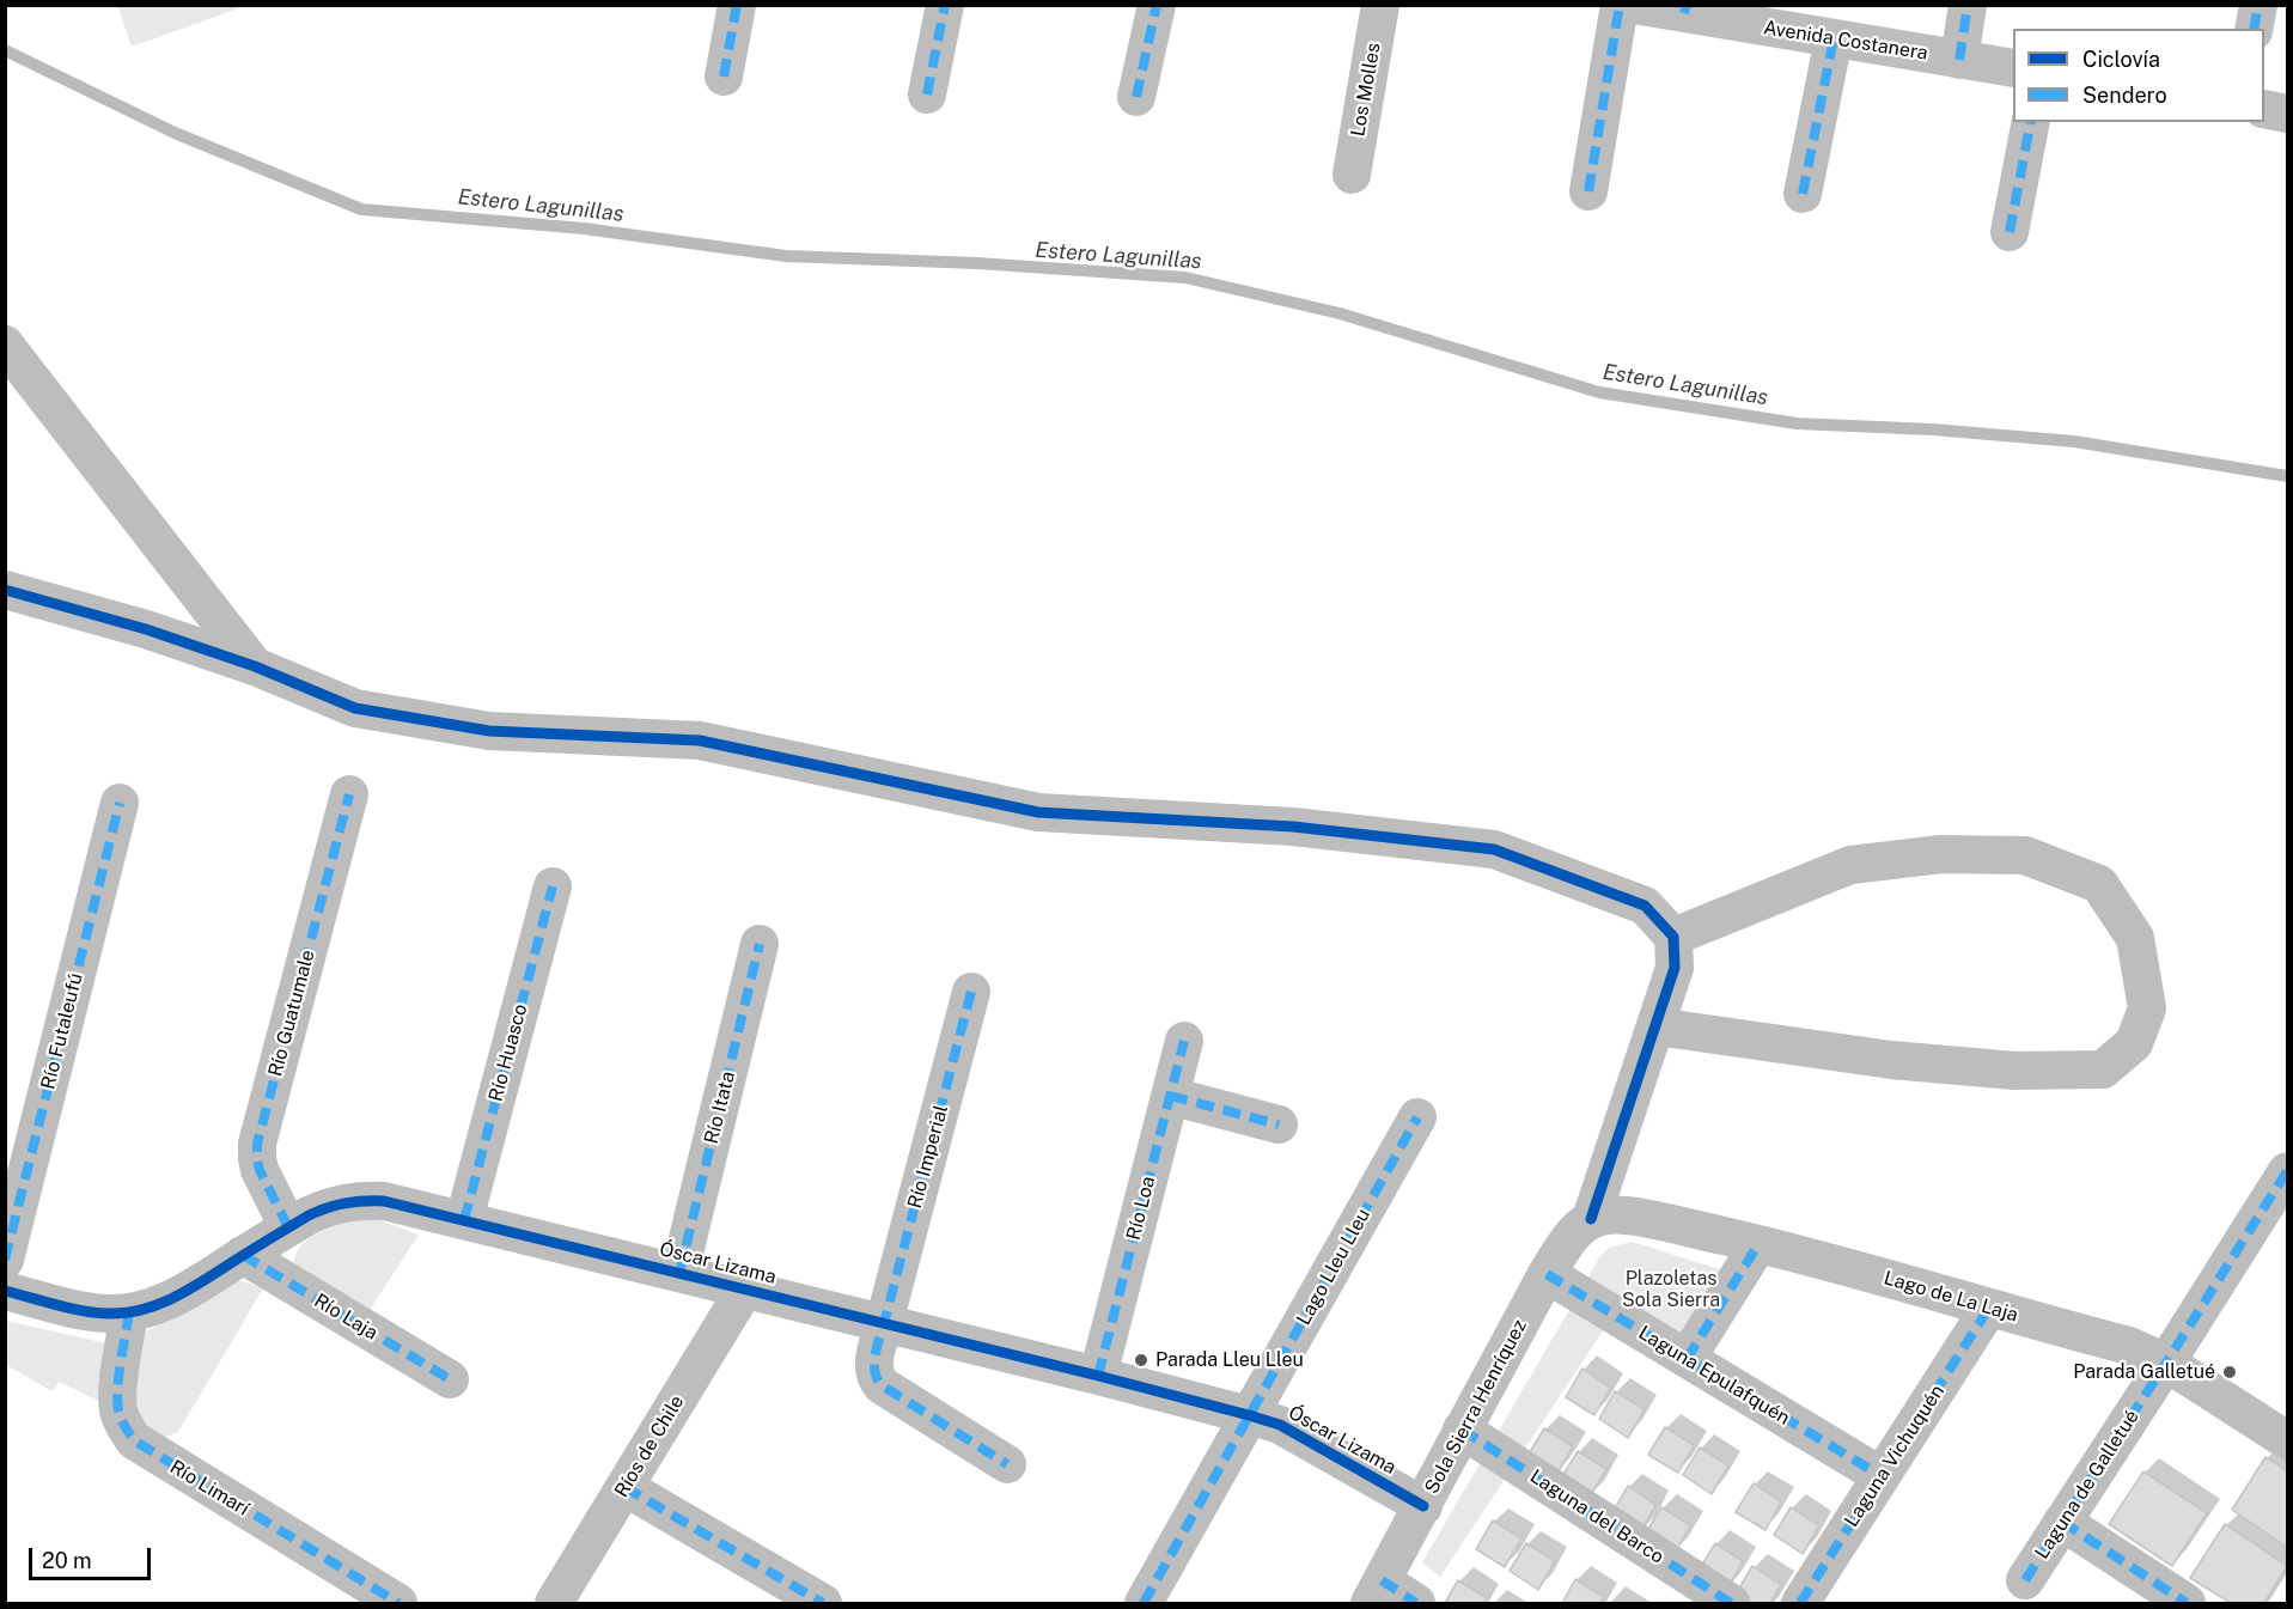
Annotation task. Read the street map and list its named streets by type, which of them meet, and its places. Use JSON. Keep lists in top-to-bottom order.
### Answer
{
  "streets": {
    "street": [
      "Avenida Costanera",
      "Los Molles",
      "Río Guatumale",
      "Río Futaleufú",
      "Río Huasco",
      "Río Itata",
      "Río Imperial",
      "Río Loa",
      "Óscar Lizama",
      "Lago Lleu Lleu",
      "Lago de La Laja",
      "Río Laja",
      "Laguna Epulafquén",
      "Sola Sierra Henríquez",
      "Ríos de Chile",
      "Laguna Vichuquén",
      "Laguna de Galletué",
      "Río Limarí",
      "Laguna del Barco"
    ]
  },
  "crossings": [
    ["Río Guatumale", "Óscar Lizama"],
    ["Río Huasco", "Óscar Lizama"],
    ["Río Itata", "Óscar Lizama"],
    ["Río Imperial", "Óscar Lizama"],
    ["Río Loa", "Óscar Lizama"],
    ["Óscar Lizama", "Lago Lleu Lleu"],
    ["Óscar Lizama", "Río Laja"],
    ["Óscar Lizama", "Sola Sierra Henríquez"],
    ["Óscar Lizama", "Ríos de Chile"],
    ["Óscar Lizama", "Río Limarí"],
    ["Lago de La Laja", "Sola Sierra Henríquez"],
    ["Lago de La Laja", "Laguna Vichuquén"],
    ["Lago de La Laja", "Laguna de Galletué"],
    ["Laguna Epulafquén", "Sola Sierra Henríquez"],
    ["Laguna Epulafquén", "Laguna Vichuquén"],
    ["Sola Sierra Henríquez", "Laguna del Barco"]
  ],
  "water": ["Estero Lagunillas"],
  "parks": ["Plazoletas Sola Sierra"],
  "places": ["Parada Lleu Lleu", "Parada Galletué"],
  "legend": ["Ciclovía", "Sendero"],
  "scale_bar": "20 m"
}
